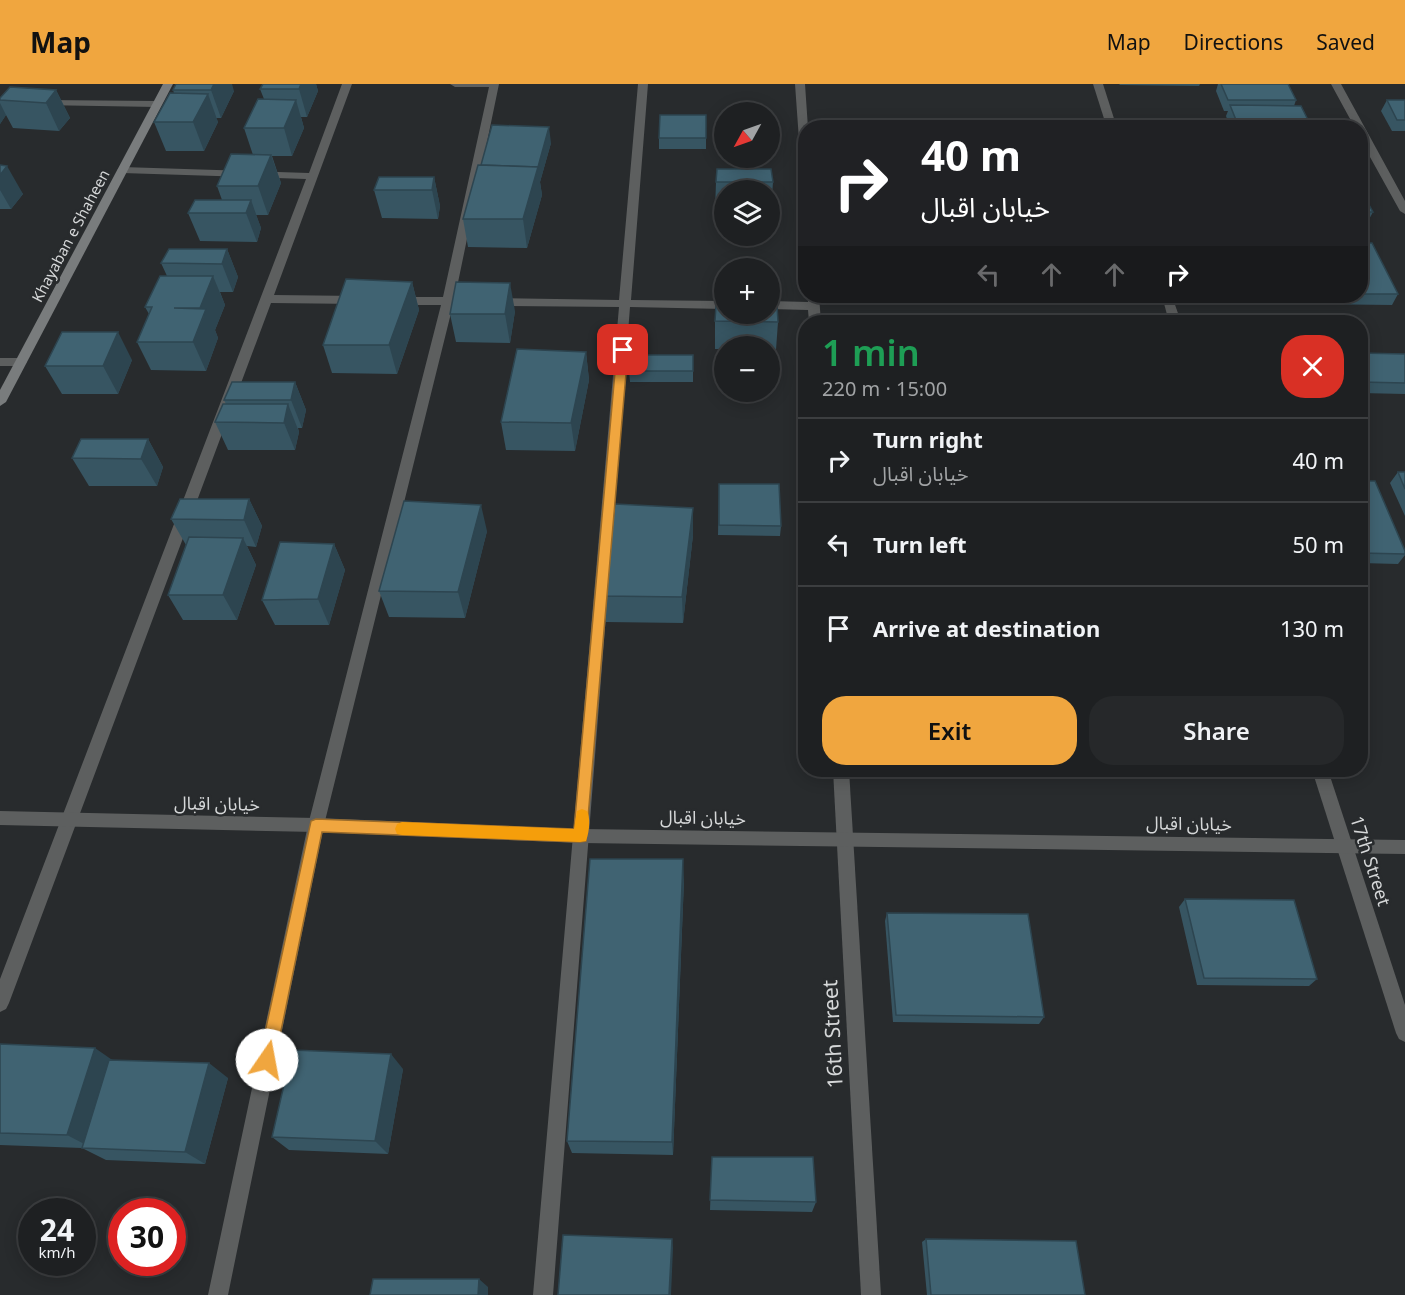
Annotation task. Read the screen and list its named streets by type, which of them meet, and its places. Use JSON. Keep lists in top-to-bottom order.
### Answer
{
  "streets": {
    "main road": ["Khayaban e Shaheen"],
    "street": ["خیابان اقبال", "17th Street", "16th Street"]
  },
  "crossings": [
    ["خیابان اقبال", "17th Street"],
    ["خیابان اقبال", "16th Street"]
  ],
  "north": "bottom left",
  "page": {
    "header": "Map",
    "nav": ["Map", "Directions", "Saved"],
    "map_buttons": ["+", "−"],
    "turn": ["40 m", "خیابان اقبال"],
    "heading": ["1 min", "220 m · 15:00"],
    "list": [
      {
        "name": "Turn right",
        "note": "خیابان اقبال",
        "value": "40 m"
      },
      {
        "name": "Turn left",
        "value": "50 m"
      },
      {
        "name": "Arrive at destination",
        "value": "130 m"
      }
    ],
    "buttons": ["Exit", "Share"],
    "speed": "24 km/h",
    "limit": "30"
  }
}
